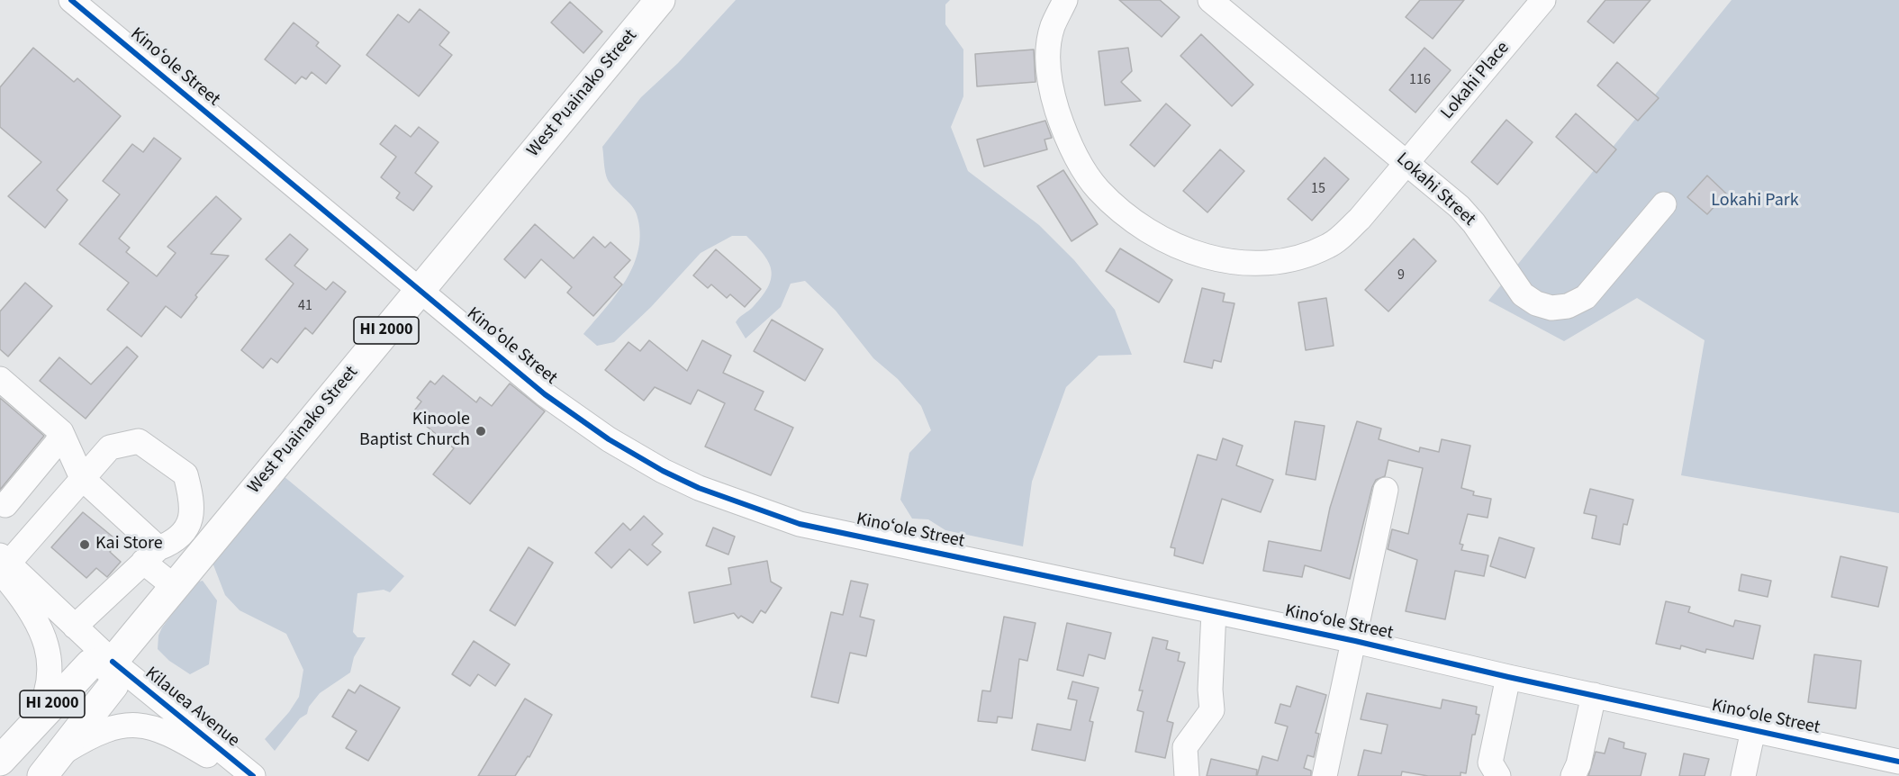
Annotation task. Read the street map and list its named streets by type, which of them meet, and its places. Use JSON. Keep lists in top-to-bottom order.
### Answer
{
  "streets": {
    "highway": ["West Puainako Street", "HI 2000"],
    "street": [
      "Kinoʻole Street",
      "Lokahi Place",
      "Lokahi Street",
      "Kilauea Avenue"
    ]
  },
  "crossings": [
    ["Kinoʻole Street", "West Puainako Street"],
    ["Lokahi Place", "Lokahi Street"],
    ["West Puainako Street", "HI 2000"],
    ["West Puainako Street", "Kilauea Avenue"],
    ["HI 2000", "Kilauea Avenue"]
  ],
  "parks": ["Lokahi Park"],
  "places": ["Kinoole Baptist Church", "Kai Store"],
  "house_numbers": [
    "116",
    "15",
    "9",
    "41"
  ]
}
